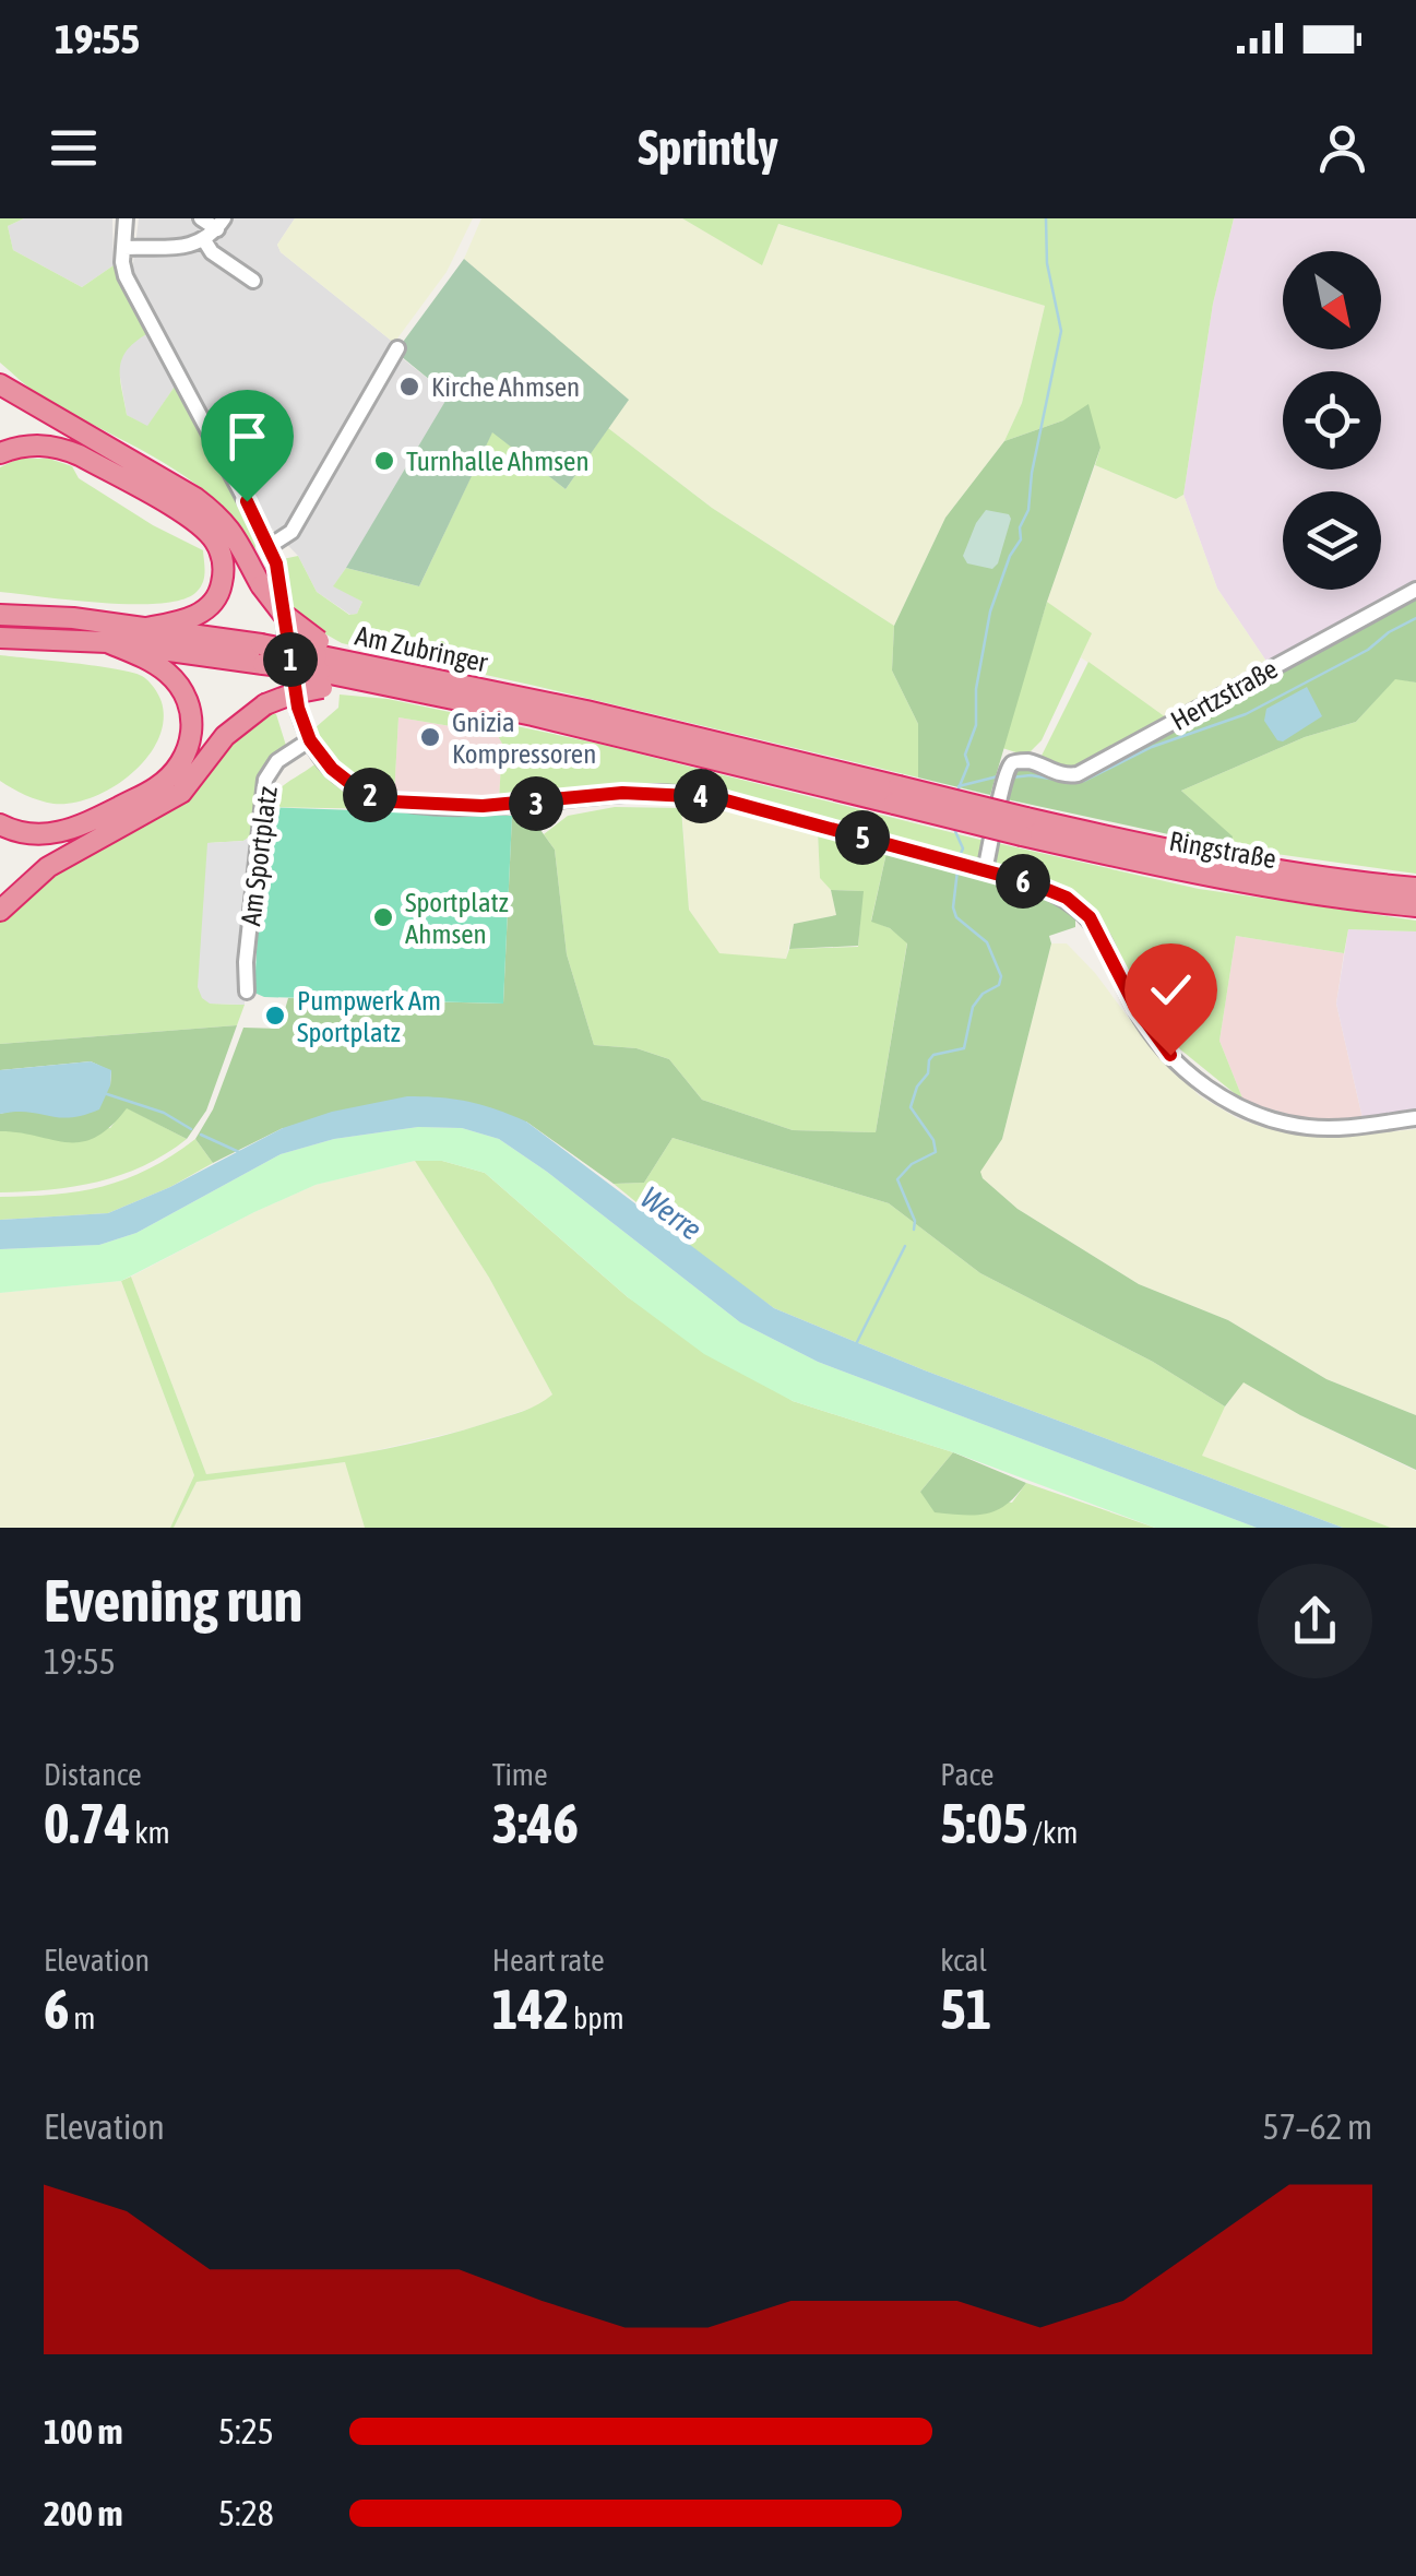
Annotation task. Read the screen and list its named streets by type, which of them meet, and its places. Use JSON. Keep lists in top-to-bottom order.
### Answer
{
  "streets": {
    "highway": ["Am Zubringer", "Ringstraße"],
    "street": ["Hertzstraße", "Am Sportplatz"]
  },
  "crossings": [
    ["Am Zubringer", "Ringstraße"]
  ],
  "water": ["Werre"],
  "places": [
    "Kirche Ahmsen",
    "Turnhalle Ahmsen",
    "Gnizia Kompressoren",
    "Sportplatz Ahmsen",
    "Pumpwerk Am Sportplatz"
  ],
  "north": "bottom right",
  "page": {
    "status": "19:55",
    "header": "Sprintly",
    "pins": [
      "1",
      "2",
      "4",
      "3",
      "5",
      "6"
    ],
    "heading": ["Evening run", "19:55"],
    "stats": [
      ["Distance", "0.74 km"],
      ["Time", "3:46"],
      ["Pace", "5:05 /km"],
      ["Elevation", "6 m"],
      ["Heart rate", "142 bpm"],
      ["kcal", "51"]
    ],
    "chart": ["Elevation", "57–62 m"],
    "list": [
      {
        "name": "100 m",
        "note": "5:25"
      },
      {
        "name": "200 m",
        "note": "5:28"
      }
    ]
  }
}
